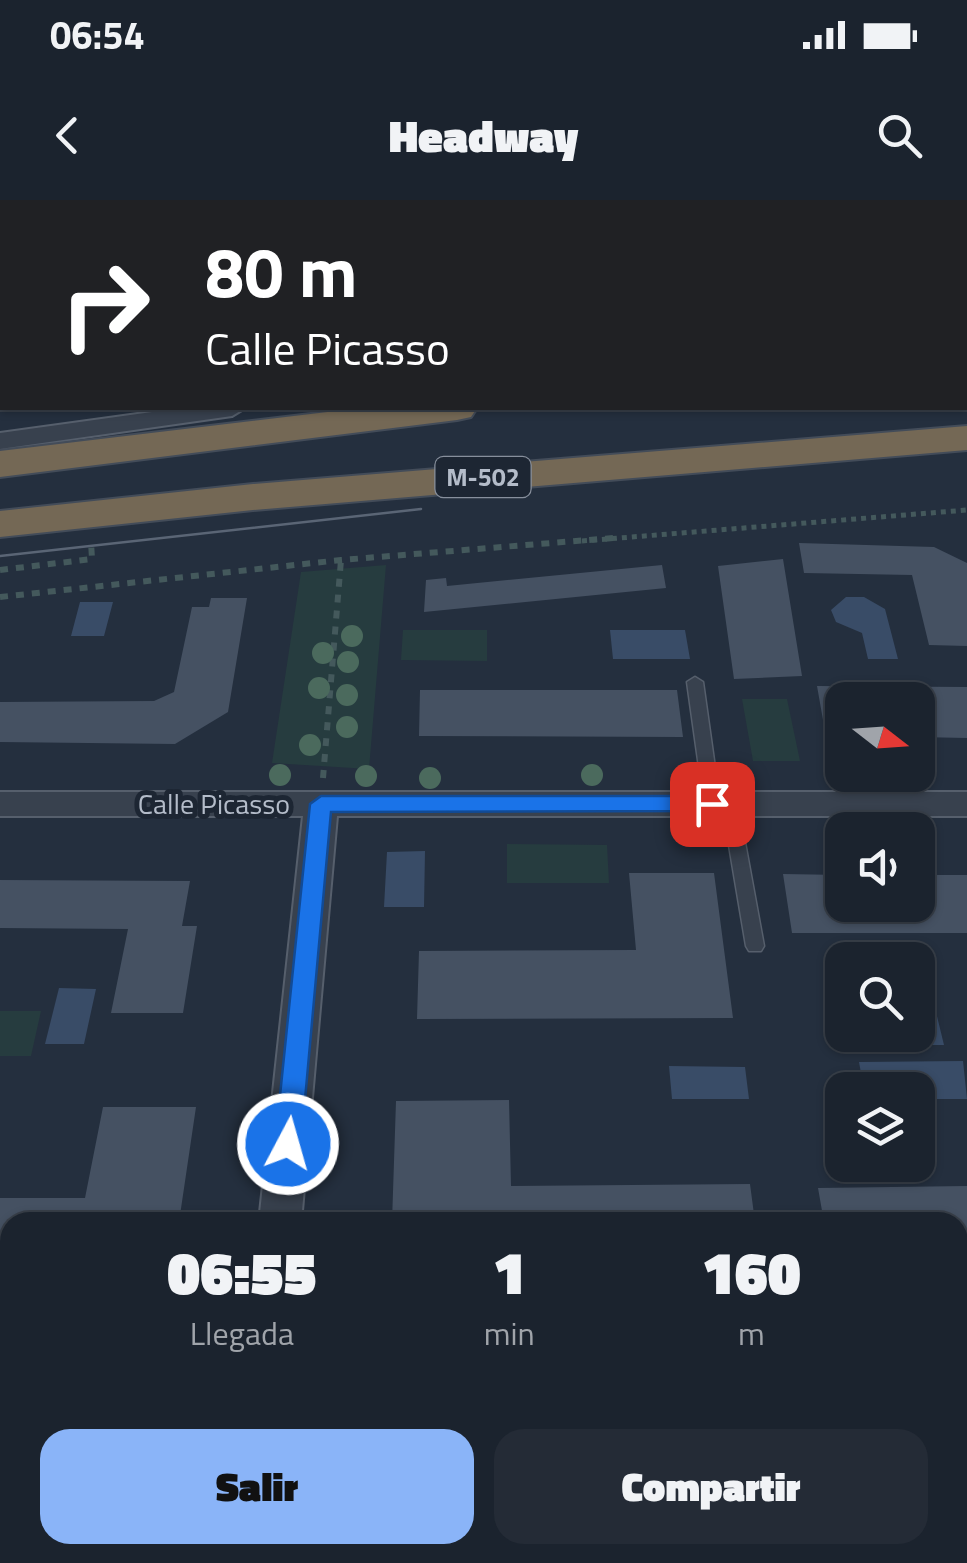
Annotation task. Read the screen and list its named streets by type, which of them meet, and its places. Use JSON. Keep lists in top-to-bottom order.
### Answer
{
  "streets": {
    "highway": ["M-502"],
    "street": ["Calle Picasso"]
  },
  "north": "right",
  "page": {
    "status": "06:54",
    "header": "Headway",
    "turn": ["80 m", "Calle Picasso"],
    "eta": [
      "06:55",
      "Llegada",
      "1",
      "min",
      "160",
      "m"
    ],
    "buttons": ["Salir", "Compartir"]
  }
}
